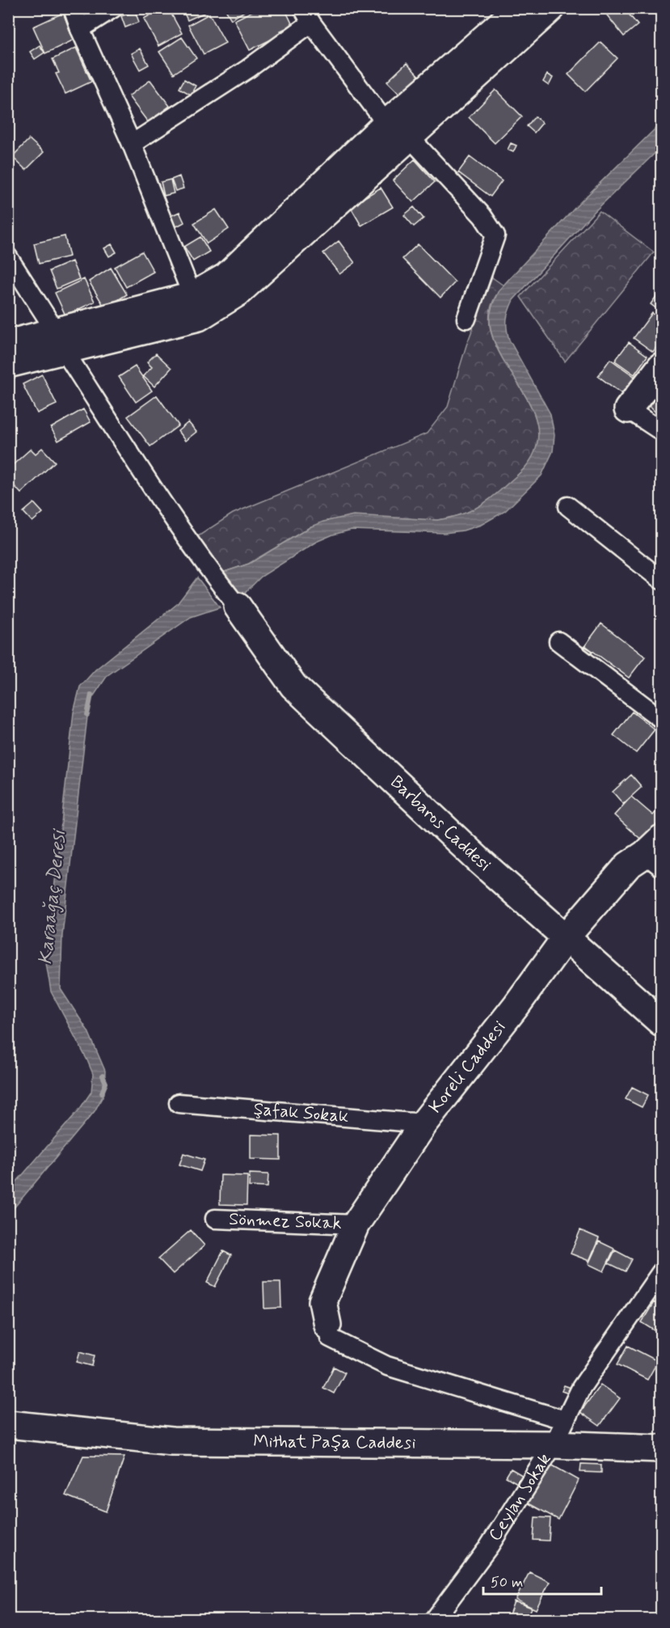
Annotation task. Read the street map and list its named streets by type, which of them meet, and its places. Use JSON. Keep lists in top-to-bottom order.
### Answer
{
  "streets": {
    "street": [
      "Barbaros Caddesi",
      "Koreli Caddesi",
      "Şafak Sokak",
      "Sönmez Sokak",
      "Mithat Paşa Caddesi",
      "Ceylan Sokak"
    ]
  },
  "crossings": [
    ["Barbaros Caddesi", "Koreli Caddesi"],
    ["Koreli Caddesi", "Şafak Sokak"],
    ["Koreli Caddesi", "Sönmez Sokak"],
    ["Mithat Paşa Caddesi", "Ceylan Sokak"]
  ],
  "water": ["Karaağaç Deresi"],
  "scale_bar": "50 m"
}
